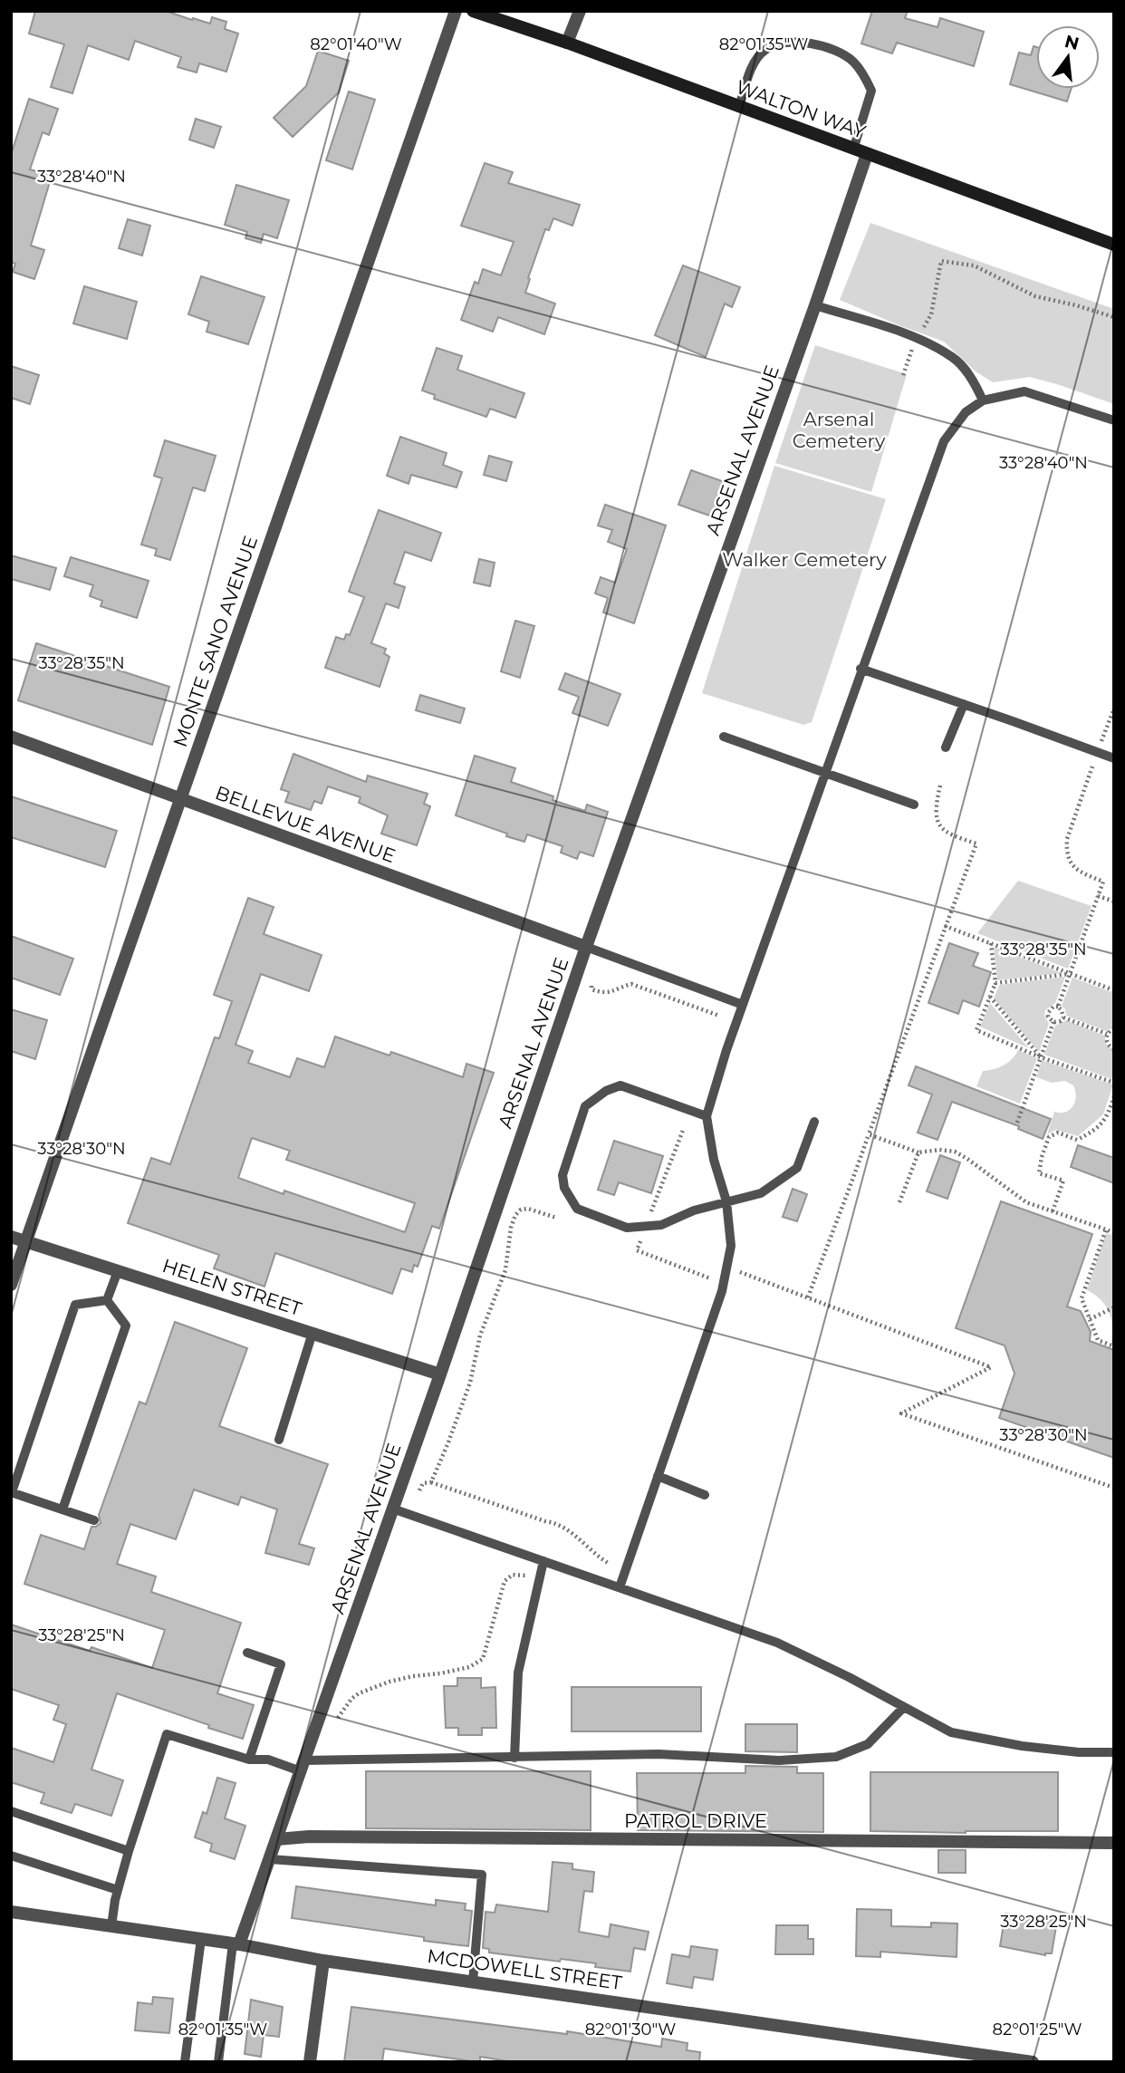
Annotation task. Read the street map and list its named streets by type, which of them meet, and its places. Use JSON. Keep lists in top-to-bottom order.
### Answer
{
  "streets": {
    "main road": ["WALTON WAY"],
    "street": [
      "ARSENAL AVENUE",
      "MONTE SANO AVENUE",
      "BELLEVUE AVENUE",
      "HELEN STREET",
      "PATROL DRIVE",
      "MCDOWELL STREET"
    ]
  },
  "crossings": [
    ["WALTON WAY", "ARSENAL AVENUE"],
    ["ARSENAL AVENUE", "BELLEVUE AVENUE"],
    ["ARSENAL AVENUE", "HELEN STREET"],
    ["ARSENAL AVENUE", "PATROL DRIVE"],
    ["ARSENAL AVENUE", "MCDOWELL STREET"],
    ["MONTE SANO AVENUE", "BELLEVUE AVENUE"],
    ["MONTE SANO AVENUE", "HELEN STREET"]
  ],
  "parks": ["Arsenal Cemetery", "Walker Cemetery"],
  "north": "top",
  "coordinates": [
    "82°01'40\"W",
    "82°01'35\"W",
    "33°28'40\"N",
    "33°28'35\"N",
    "33°28'30\"N",
    "33°28'25\"N",
    "82°01'30\"W",
    "82°01'25\"W"
  ]
}
